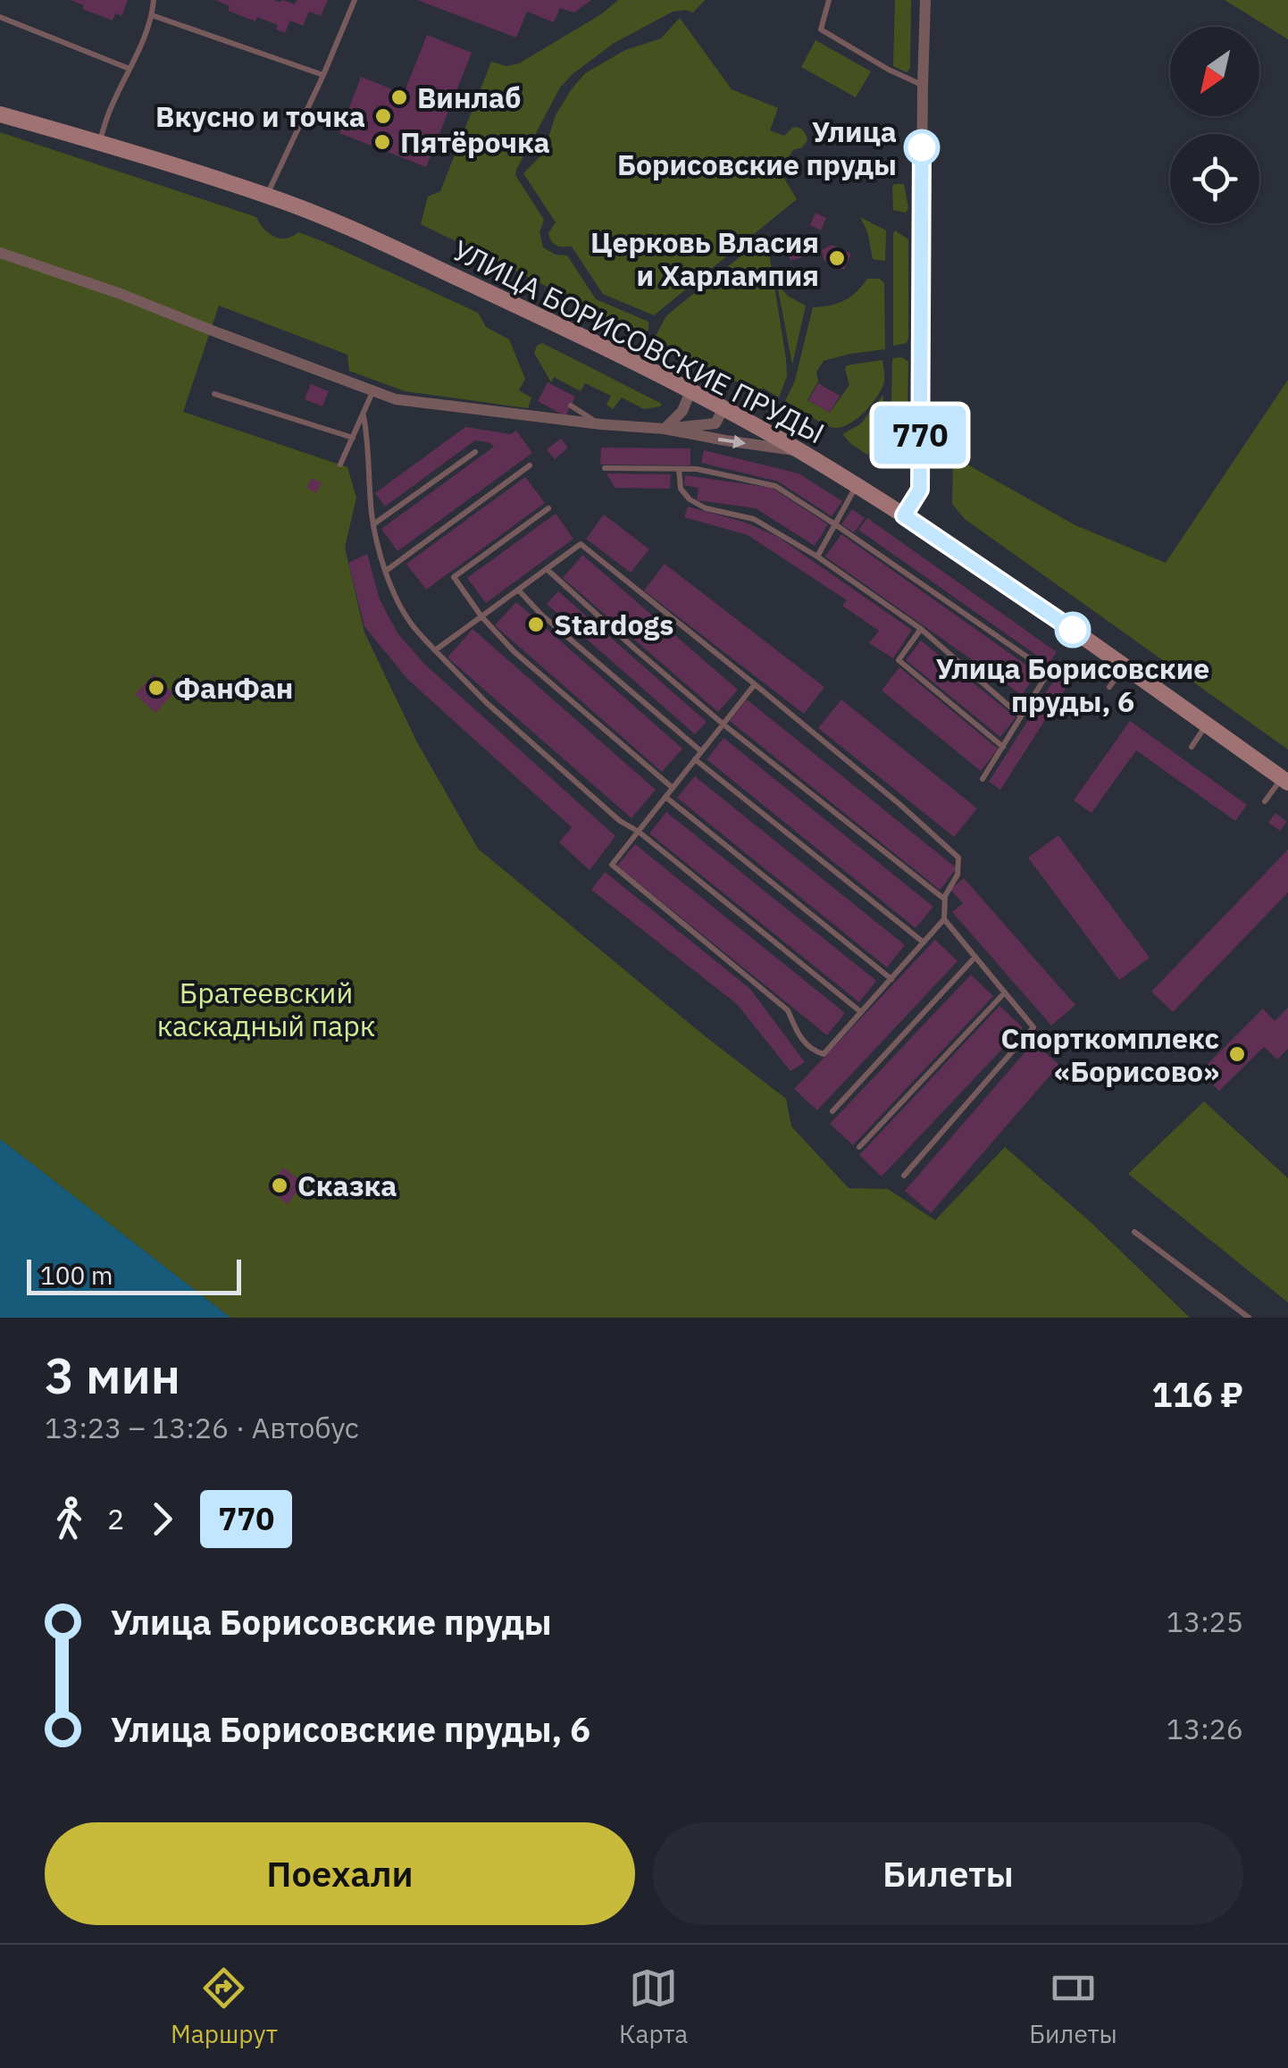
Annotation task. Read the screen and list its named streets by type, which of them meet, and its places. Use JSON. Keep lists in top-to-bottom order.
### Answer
{
  "streets": {
    "main road": ["УЛИЦА БОРИСОВСКИЕ ПРУДЫ"]
  },
  "parks": ["Братеевский каскадный парк"],
  "places": [
    "Винлаб",
    "Вкусно и точка",
    "Пятёрочка",
    "Улица Борисовские пруды",
    "Церковь Власия и Харлампия",
    "Stardogs",
    "Улица Борисовские пруды, 6",
    "ФанФан",
    "Спорткомплекс «Борисово»",
    "Сказка"
  ],
  "lines": ["bus line 770"],
  "scale_bar": "100 m",
  "north": "bottom left",
  "page": {
    "on_map": "770",
    "scale": "100 m",
    "heading": ["3 мин", "13:23 – 13:26 · Автобус", "116 ₽"],
    "legs": ["2", "770"],
    "list": [
      {
        "name": "Улица Борисовские пруды",
        "value": "13:25"
      },
      {
        "name": "Улица Борисовские пруды, 6",
        "value": "13:26"
      }
    ],
    "buttons": ["Поехали", "Билеты"],
    "tabs": ["Маршрут", "Карта", "Билеты"]
  }
}
